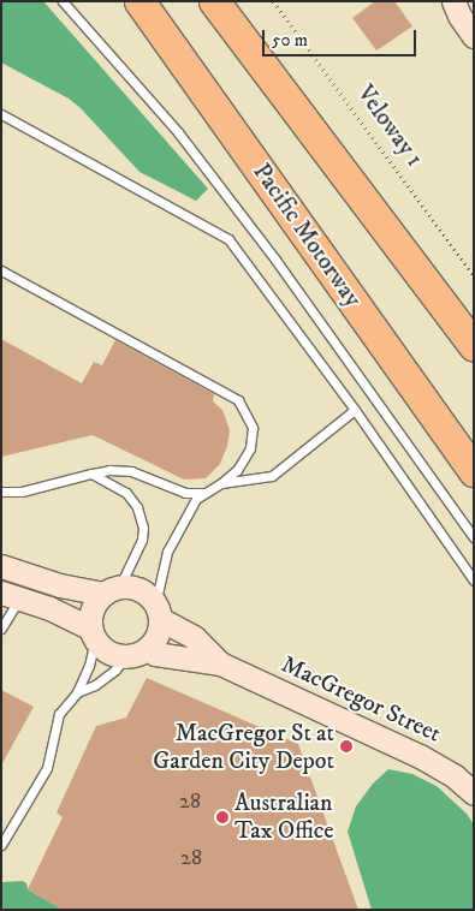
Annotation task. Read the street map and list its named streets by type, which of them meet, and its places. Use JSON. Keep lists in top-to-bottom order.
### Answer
{
  "streets": {
    "highway": ["Pacific Motorway"],
    "street": ["MacGregor Street"],
    "path": ["Veloway 1"]
  },
  "places": ["MacGregor St at Garden City Depot", "Australian Tax Office"],
  "house_numbers": ["28", "28"],
  "scale_bar": "50 m"
}
